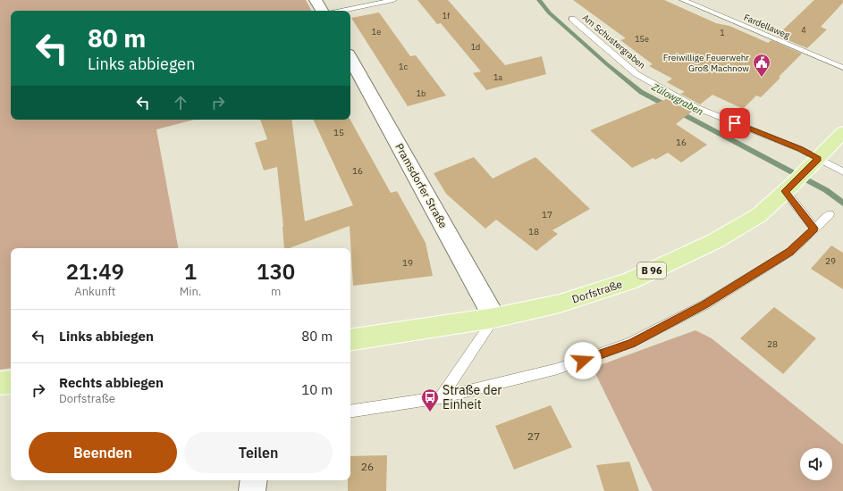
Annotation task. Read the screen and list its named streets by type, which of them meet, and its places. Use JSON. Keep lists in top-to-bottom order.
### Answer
{
  "streets": {
    "main road": ["B 96", "Dorfstraße"],
    "street": ["Pramsdorfer Straße"],
    "lane": ["Fardellaweg", "Am Schustergraben"]
  },
  "crossings": [
    ["Am Schustergraben", "Dorfstraße"],
    ["Pramsdorfer Straße", "Dorfstraße"]
  ],
  "water": ["Zülowgraben"],
  "places": {
    "public building": ["Freiwillige Feuerwehr Groß Machnow"],
    "bus stop": ["Straße der Einheit"]
  },
  "house_numbers": [
    "1f",
    "4",
    "1e",
    "1",
    "15e",
    "1d",
    "1c",
    "1a",
    "1b",
    "15",
    "16",
    "16",
    "17",
    "18",
    "29",
    "19",
    "28",
    "27",
    "26"
  ],
  "page": {
    "turn": ["80 m", "Links abbiegen"],
    "eta": [
      "21:49",
      "Ankunft",
      "1",
      "Min.",
      "130",
      "m"
    ],
    "list": [
      {
        "name": "Links abbiegen",
        "value": "80 m"
      },
      {
        "name": "Rechts abbiegen",
        "note": "Dorfstraße",
        "value": "10 m"
      }
    ],
    "buttons": ["Beenden", "Teilen"]
  }
}
